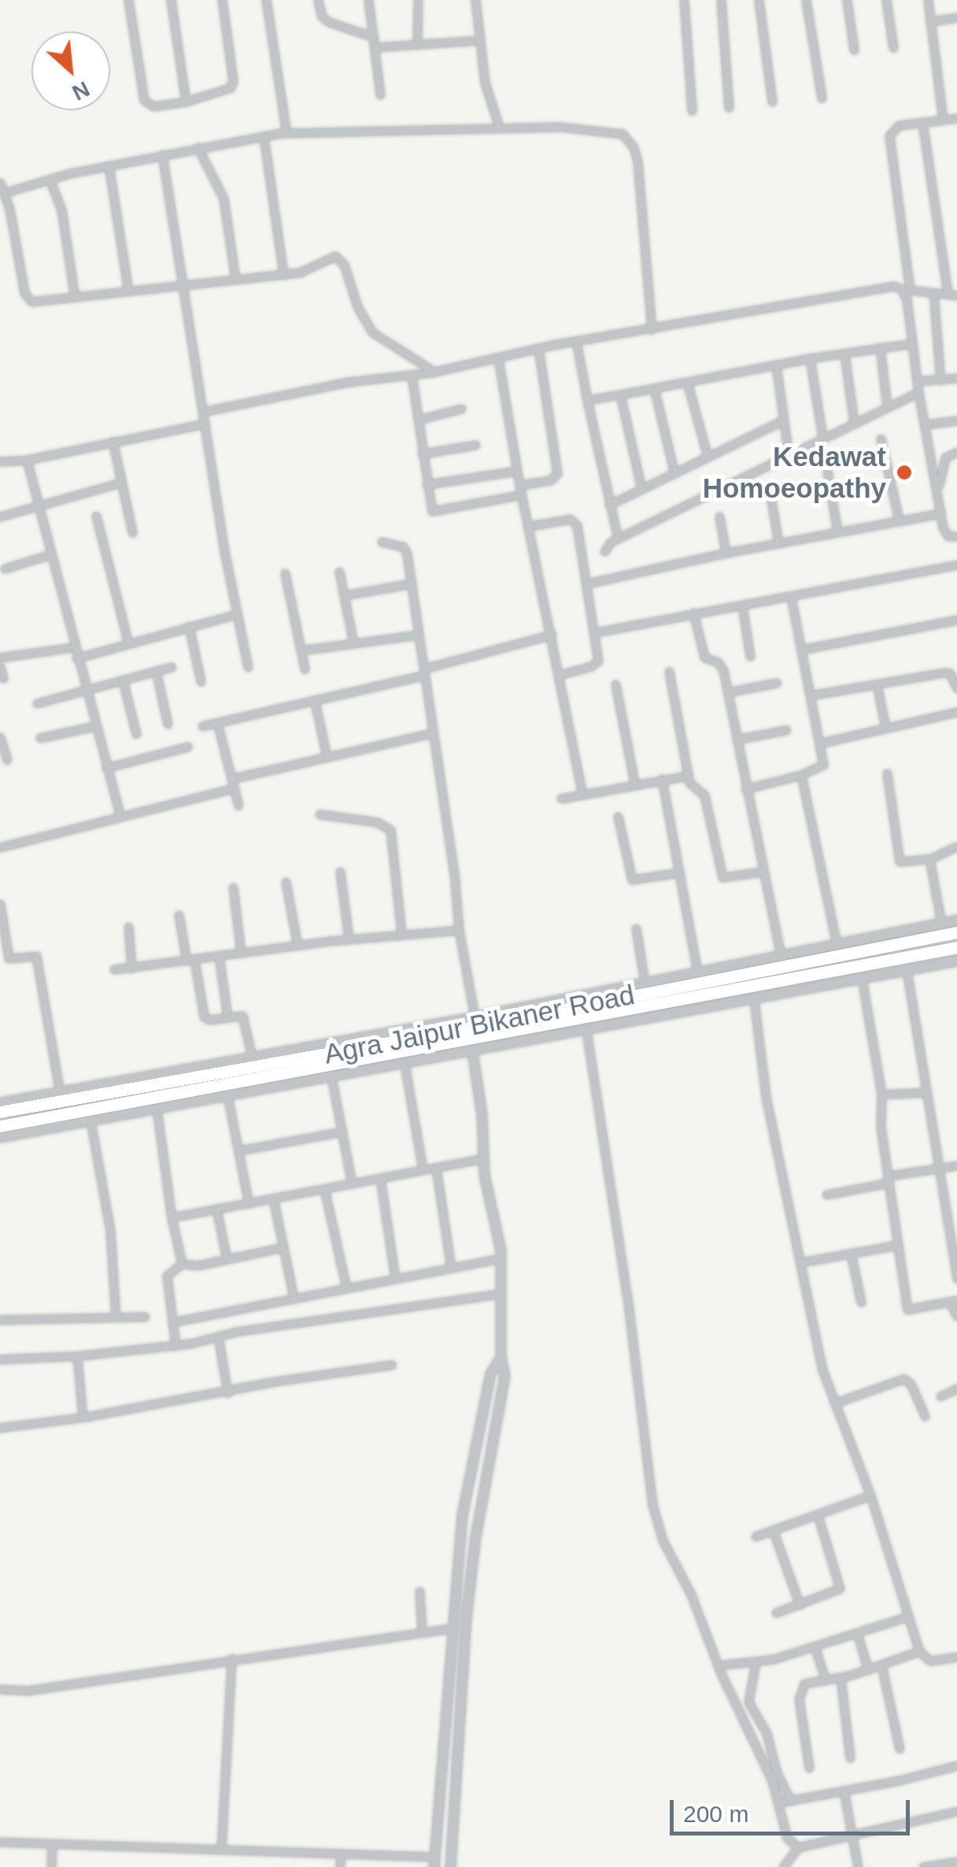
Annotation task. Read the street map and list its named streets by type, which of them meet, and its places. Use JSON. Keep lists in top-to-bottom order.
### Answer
{
  "streets": {
    "highway": ["Agra Jaipur Bikaner Road"]
  },
  "places": ["Kedawat Homoeopathy"],
  "scale_bar": "200 m",
  "north": "bottom right"
}
